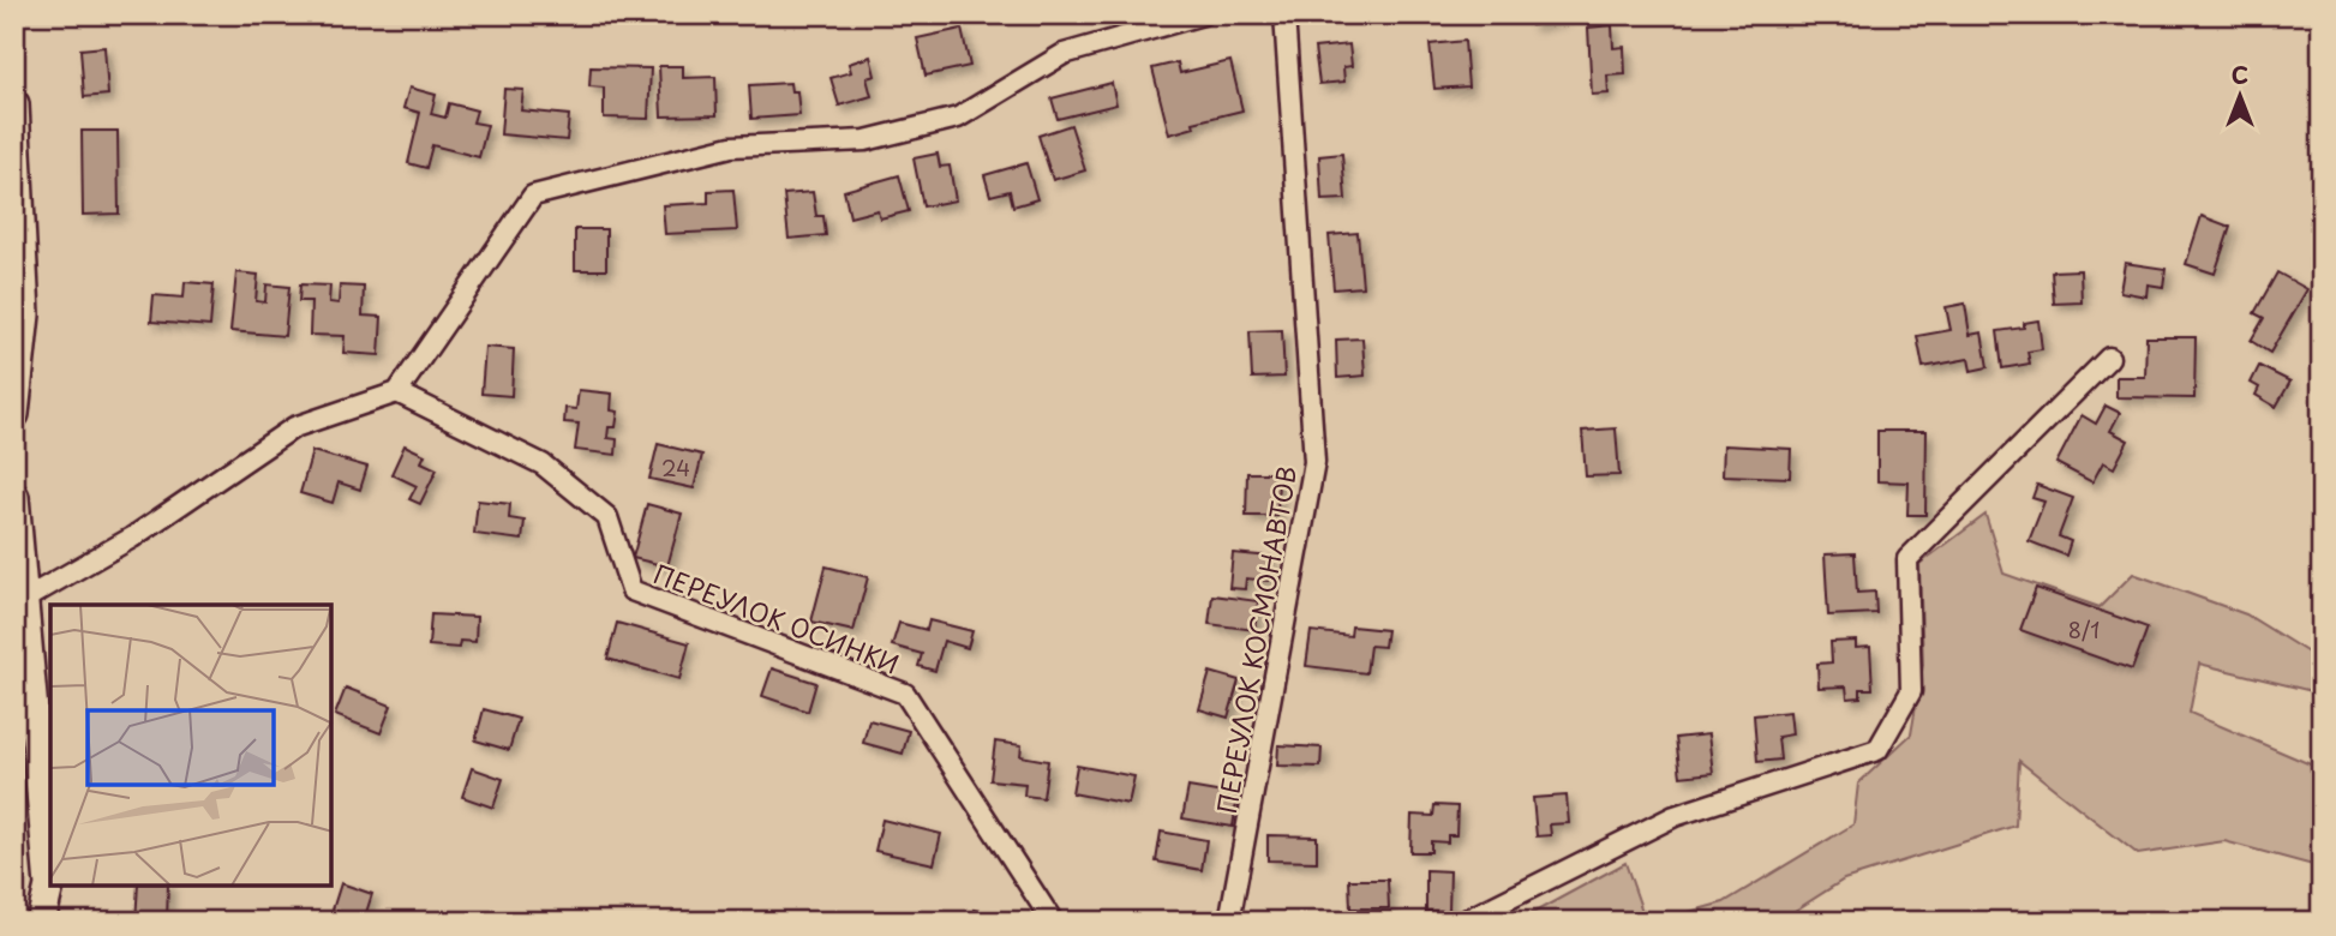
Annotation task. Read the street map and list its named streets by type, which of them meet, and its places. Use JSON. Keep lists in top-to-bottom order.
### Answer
{
  "streets": {
    "street": ["ПЕРЕУЛОК ОСИНКИ", "ПЕРЕУЛОК КОСМОНАВТОВ"]
  },
  "house_numbers": ["24", "8/1"],
  "north": "top"
}
